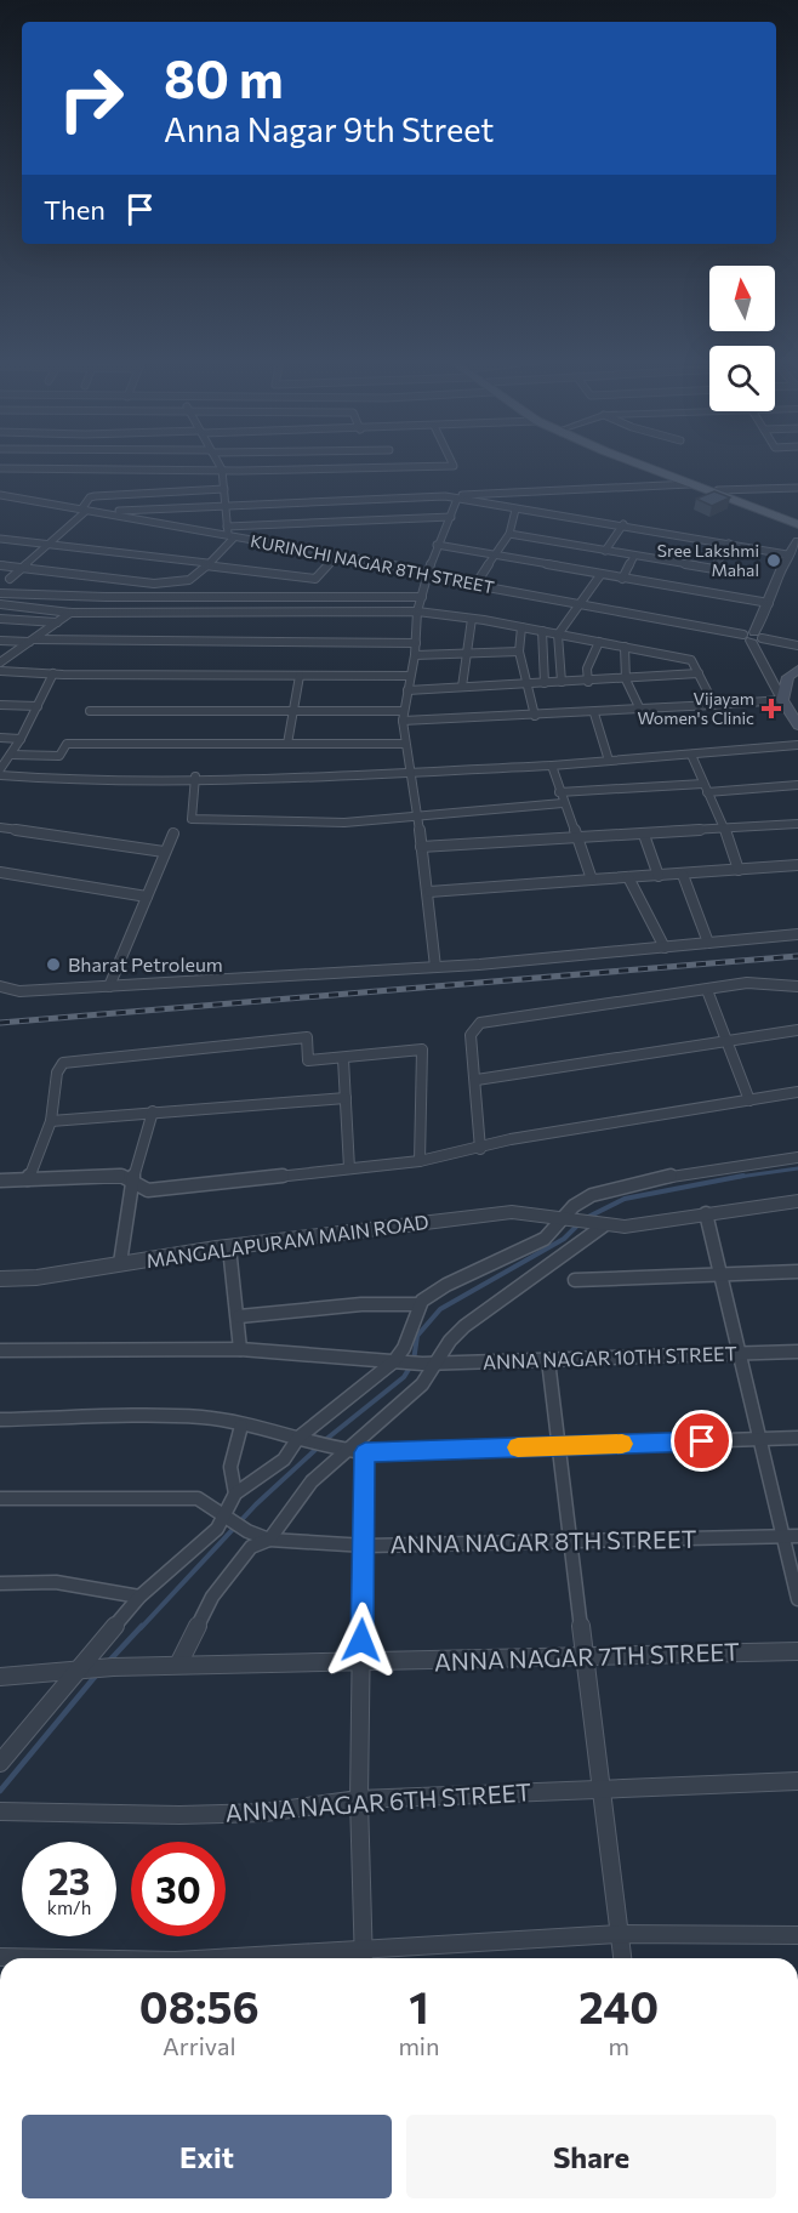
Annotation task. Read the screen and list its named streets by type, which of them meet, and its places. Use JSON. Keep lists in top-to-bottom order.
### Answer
{
  "streets": {
    "street": [
      "KURINCHI NAGAR 8TH STREET",
      "MANGALAPURAM MAIN ROAD",
      "ANNA NAGAR 10TH STREET",
      "ANNA NAGAR 8TH STREET",
      "ANNA NAGAR 7TH STREET",
      "ANNA NAGAR 6TH STREET"
    ]
  },
  "places": {
    "other": ["Sree Lakshmi Mahal", "Bharat Petroleum"],
    "health": ["Vijayam Women's Clinic"]
  },
  "north": "top",
  "page": {
    "turn": ["80 m", "Anna Nagar 9th Street"],
    "then": "Then",
    "speed": "23 km/h",
    "limit": "30",
    "eta": [
      "08:56",
      "Arrival",
      "1",
      "min",
      "240",
      "m"
    ],
    "buttons": ["Exit", "Share"]
  }
}
